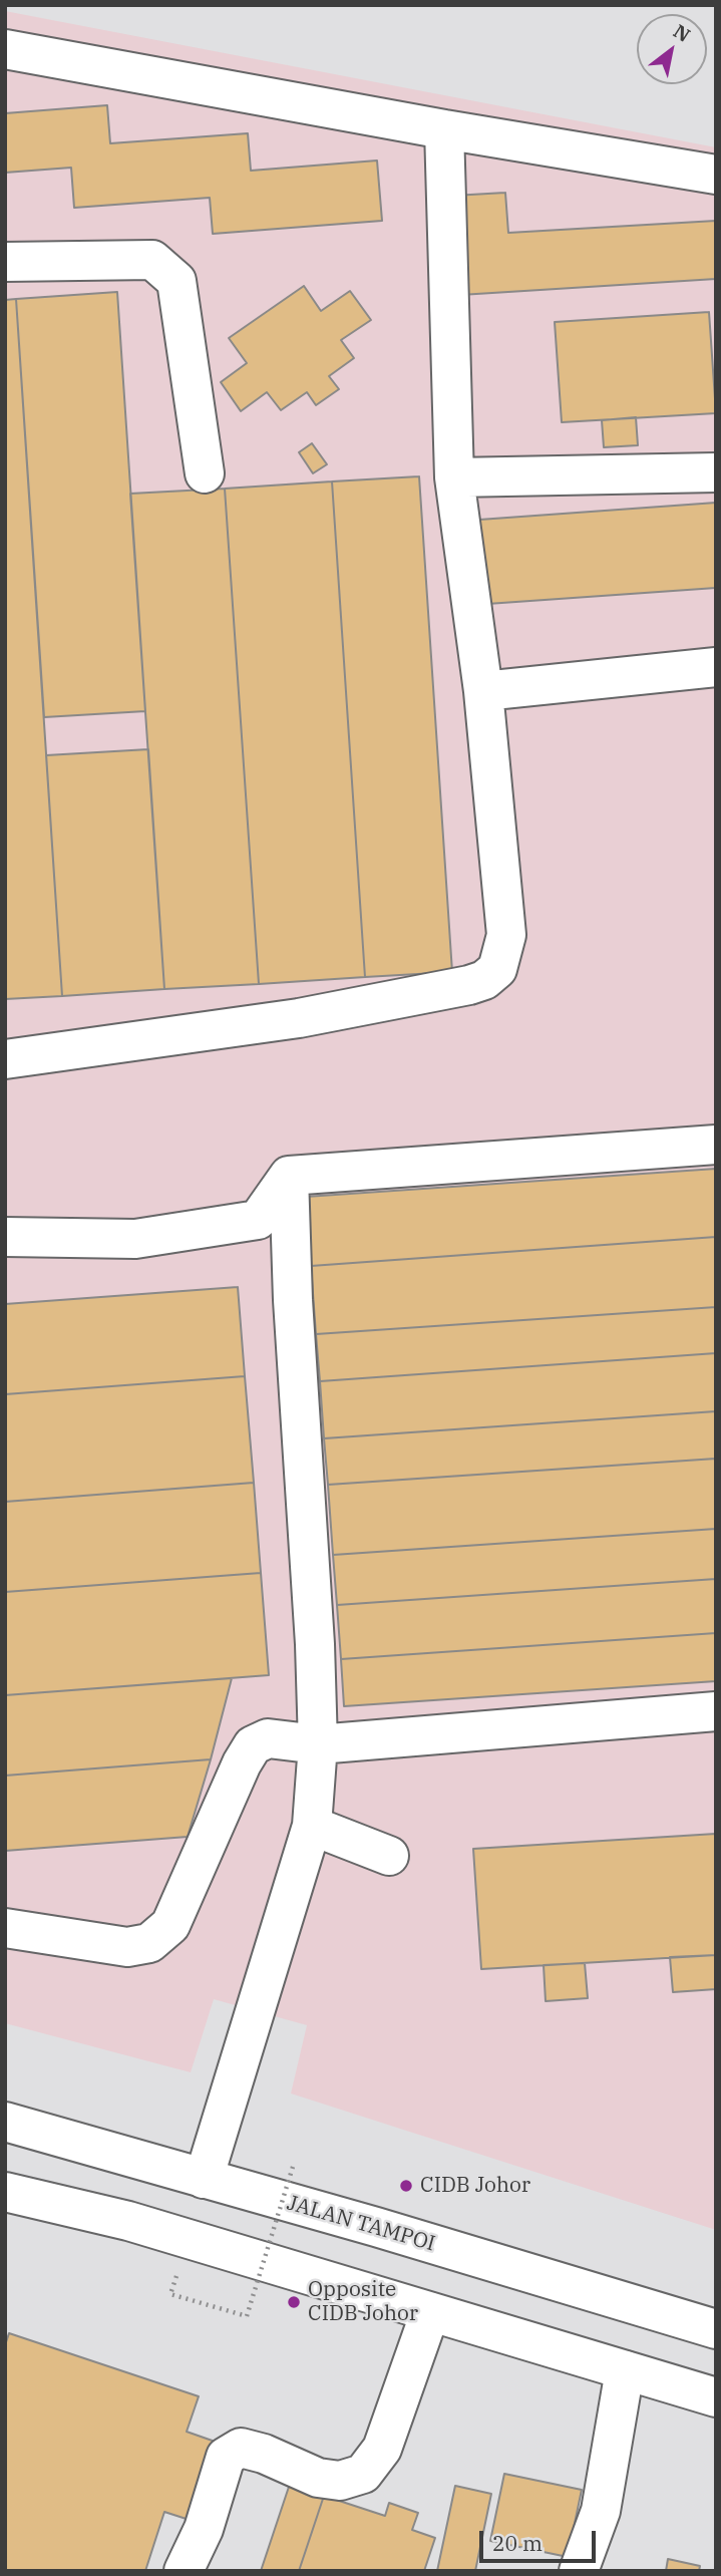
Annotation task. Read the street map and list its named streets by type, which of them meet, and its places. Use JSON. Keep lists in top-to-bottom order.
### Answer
{
  "streets": {
    "main road": ["JALAN TAMPOI"]
  },
  "places": ["CIDB Johor", "Opposite CIDB Johor"],
  "scale_bar": "20 m",
  "north": "top right"
}
